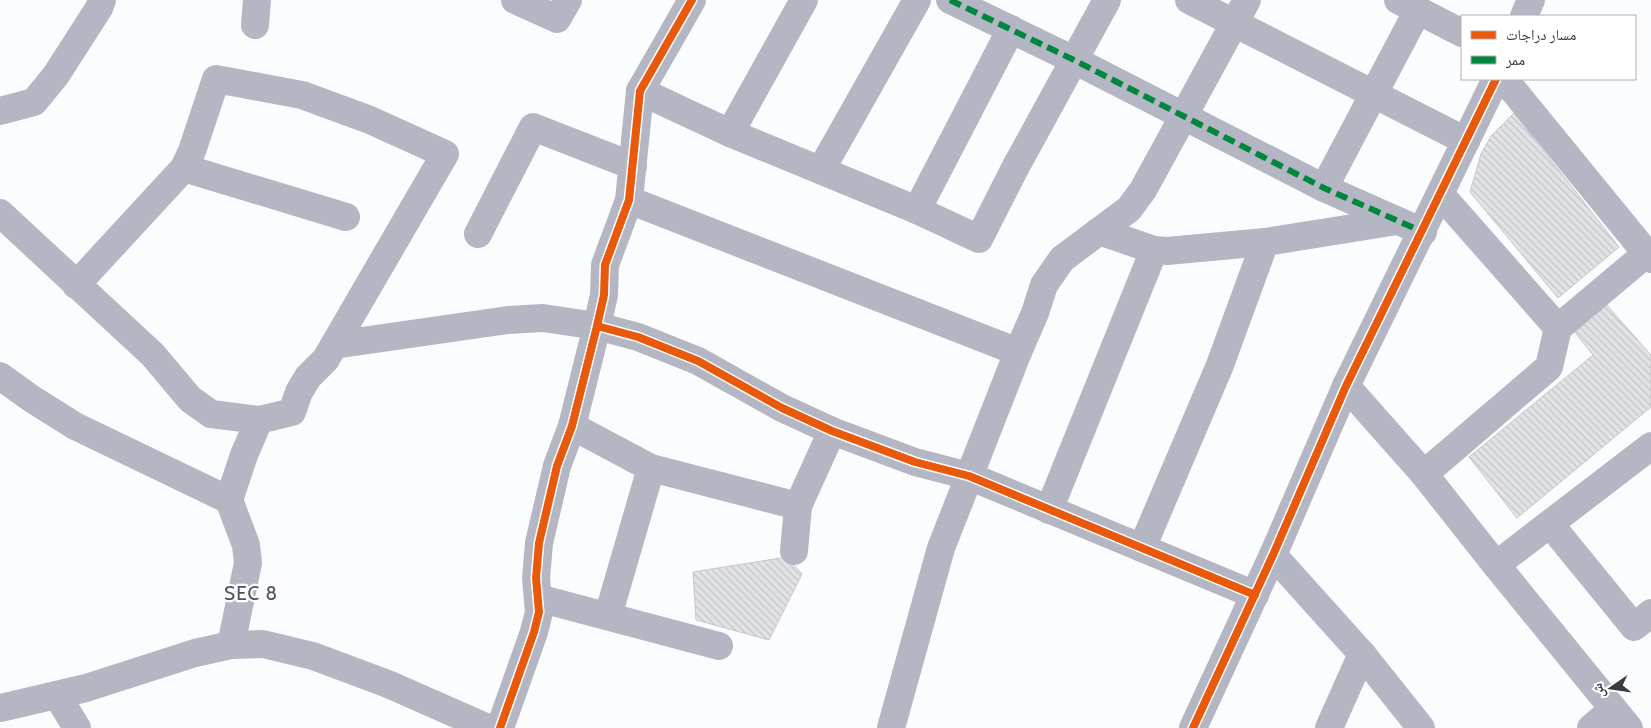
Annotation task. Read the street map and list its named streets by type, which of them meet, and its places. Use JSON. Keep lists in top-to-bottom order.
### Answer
{
  "districts": ["SEC 8"],
  "legend": ["مسار دراجات", "ممر"],
  "north": "left"
}
